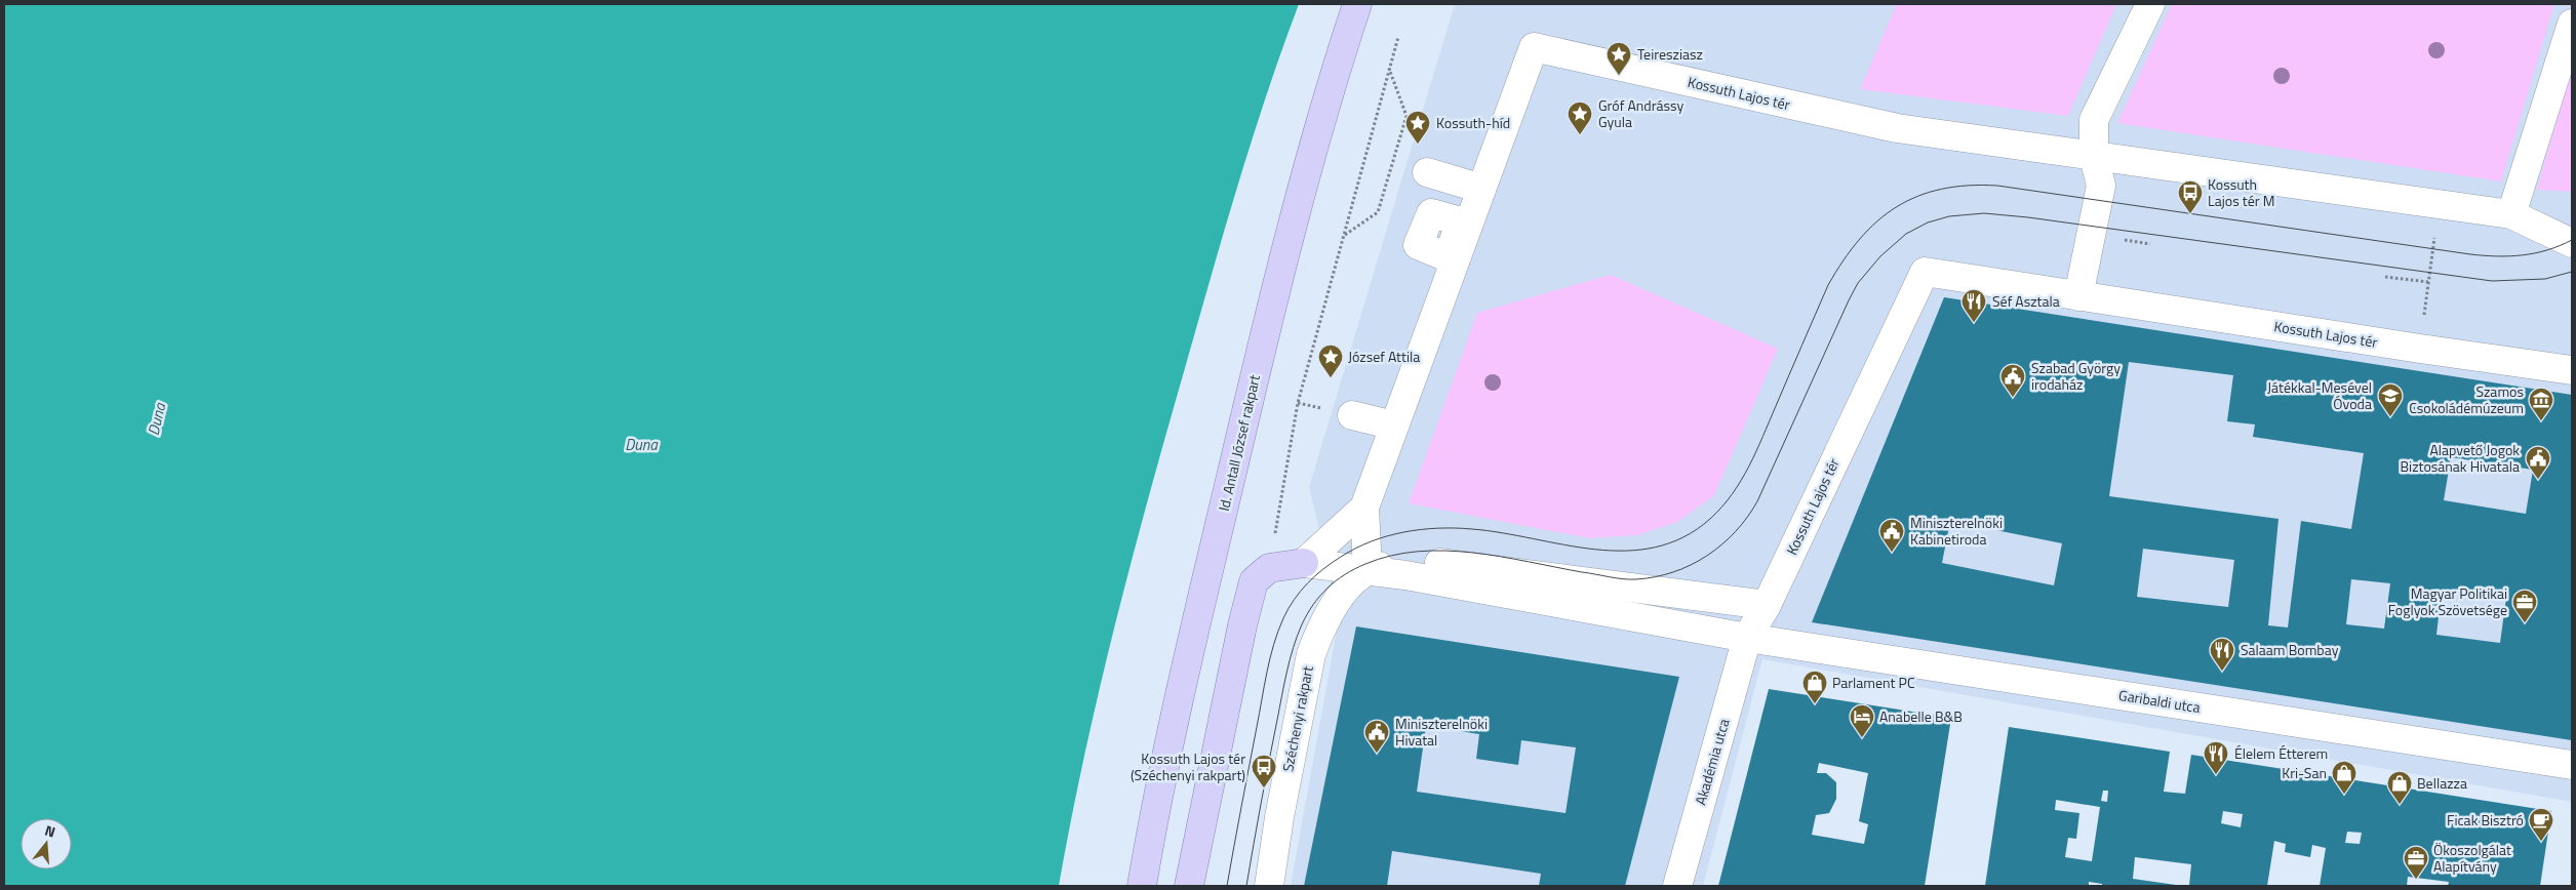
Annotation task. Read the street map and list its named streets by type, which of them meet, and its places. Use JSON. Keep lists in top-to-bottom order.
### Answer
{
  "streets": {
    "main road": ["Id. Antall József rakpart"],
    "street": [
      "Kossuth Lajos tér",
      "Garibaldi utca",
      "Széchenyi rakpart",
      "Akadémia utca"
    ]
  },
  "crossings": [
    ["Kossuth Lajos tér", "Garibaldi utca"],
    ["Kossuth Lajos tér", "Széchenyi rakpart"],
    ["Kossuth Lajos tér", "Akadémia utca"],
    ["Garibaldi utca", "Akadémia utca"]
  ],
  "water": ["Duna"],
  "places": {
    "place": [
      "Teiresziasz",
      "Gróf Andrássy Gyula",
      "Kossuth-híd",
      "József Attila"
    ],
    "bus stop": ["Kossuth Lajos tér M", "Kossuth Lajos tér (Széchenyi rakpart)"],
    "restaurant": ["Séf Asztala", "Salaam Bombay", "Élelem Étterem"],
    "public building": [
      "Szabad György irodaház",
      "Alapvető Jogok Biztosának Hivatala",
      "Miniszterelnöki Kabinetiroda",
      "Miniszterelnöki Hivatal"
    ],
    "school or university": ["Játékkal-Mesével Óvoda"],
    "museum": ["Szamos Csokoládémúzeum"],
    "office": ["Magyar Politikai Foglyok Szövetsége", "Ökoszolgálat Alapítvány"],
    "shop": ["Parlament PC", "Kri-San", "Bellazza"],
    "hotel": ["Anabelle B&B"],
    "cafe": ["Ficak Bisztró"]
  },
  "north": "top"
}
